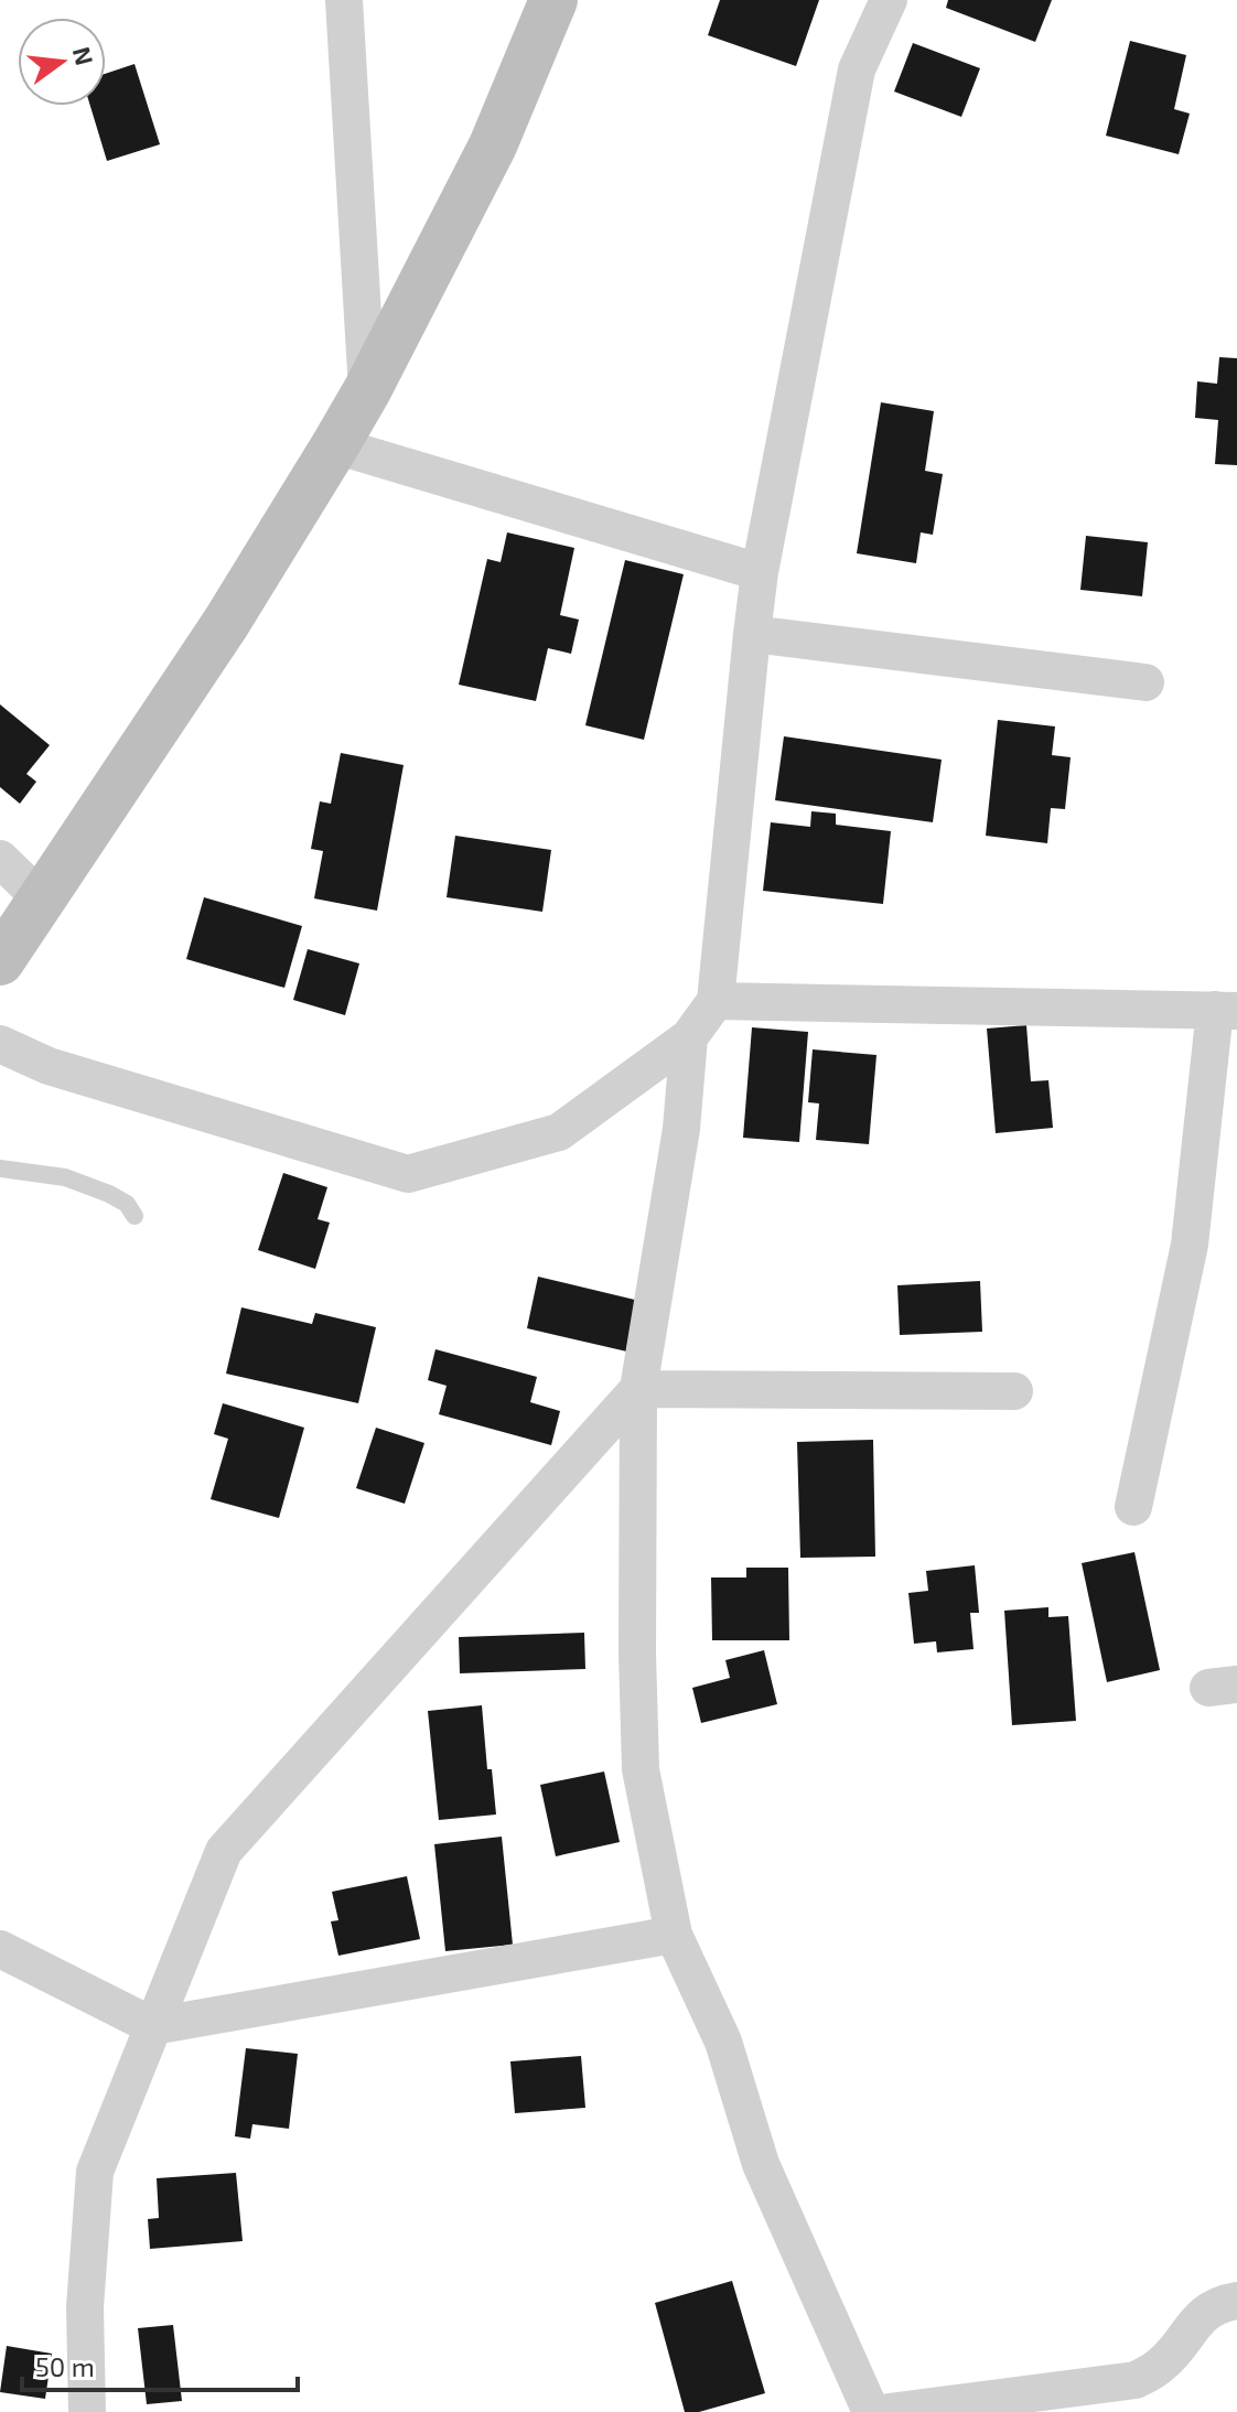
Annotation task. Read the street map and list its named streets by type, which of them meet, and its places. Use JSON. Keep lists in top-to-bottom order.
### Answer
{
  "scale_bar": "50 m",
  "north": "right"
}
